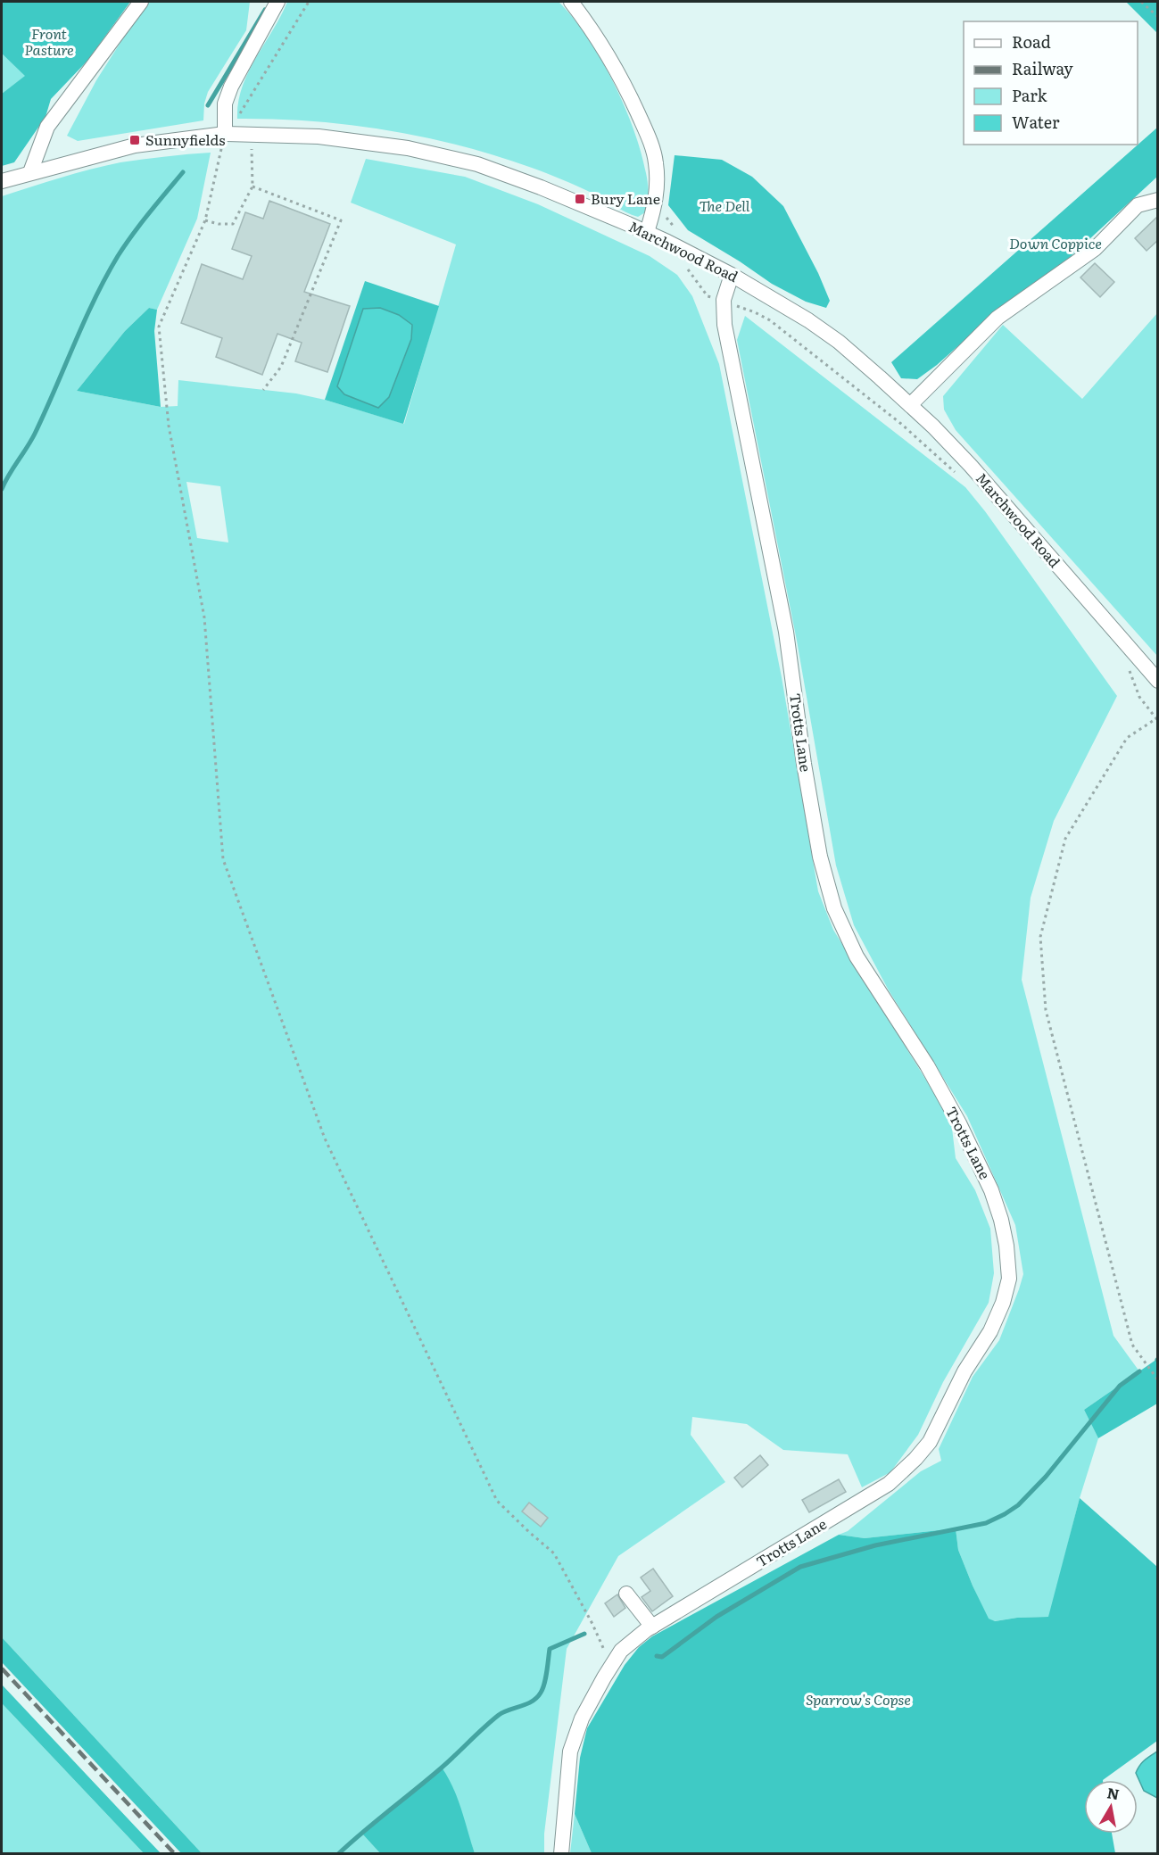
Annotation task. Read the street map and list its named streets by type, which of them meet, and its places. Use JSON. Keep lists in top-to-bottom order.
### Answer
{
  "streets": {
    "street": ["Marchwood Road", "Trotts Lane"]
  },
  "crossings": [
    ["Marchwood Road", "Trotts Lane"]
  ],
  "parks": [
    "Front Pasture",
    "The Dell",
    "Down Coppice",
    "Sparrow's Copse"
  ],
  "places": {
    "transit": ["Sunnyfields", "Bury Lane"]
  },
  "legend": [
    "Road",
    "Railway",
    "Park",
    "Water"
  ],
  "north": "top"
}
